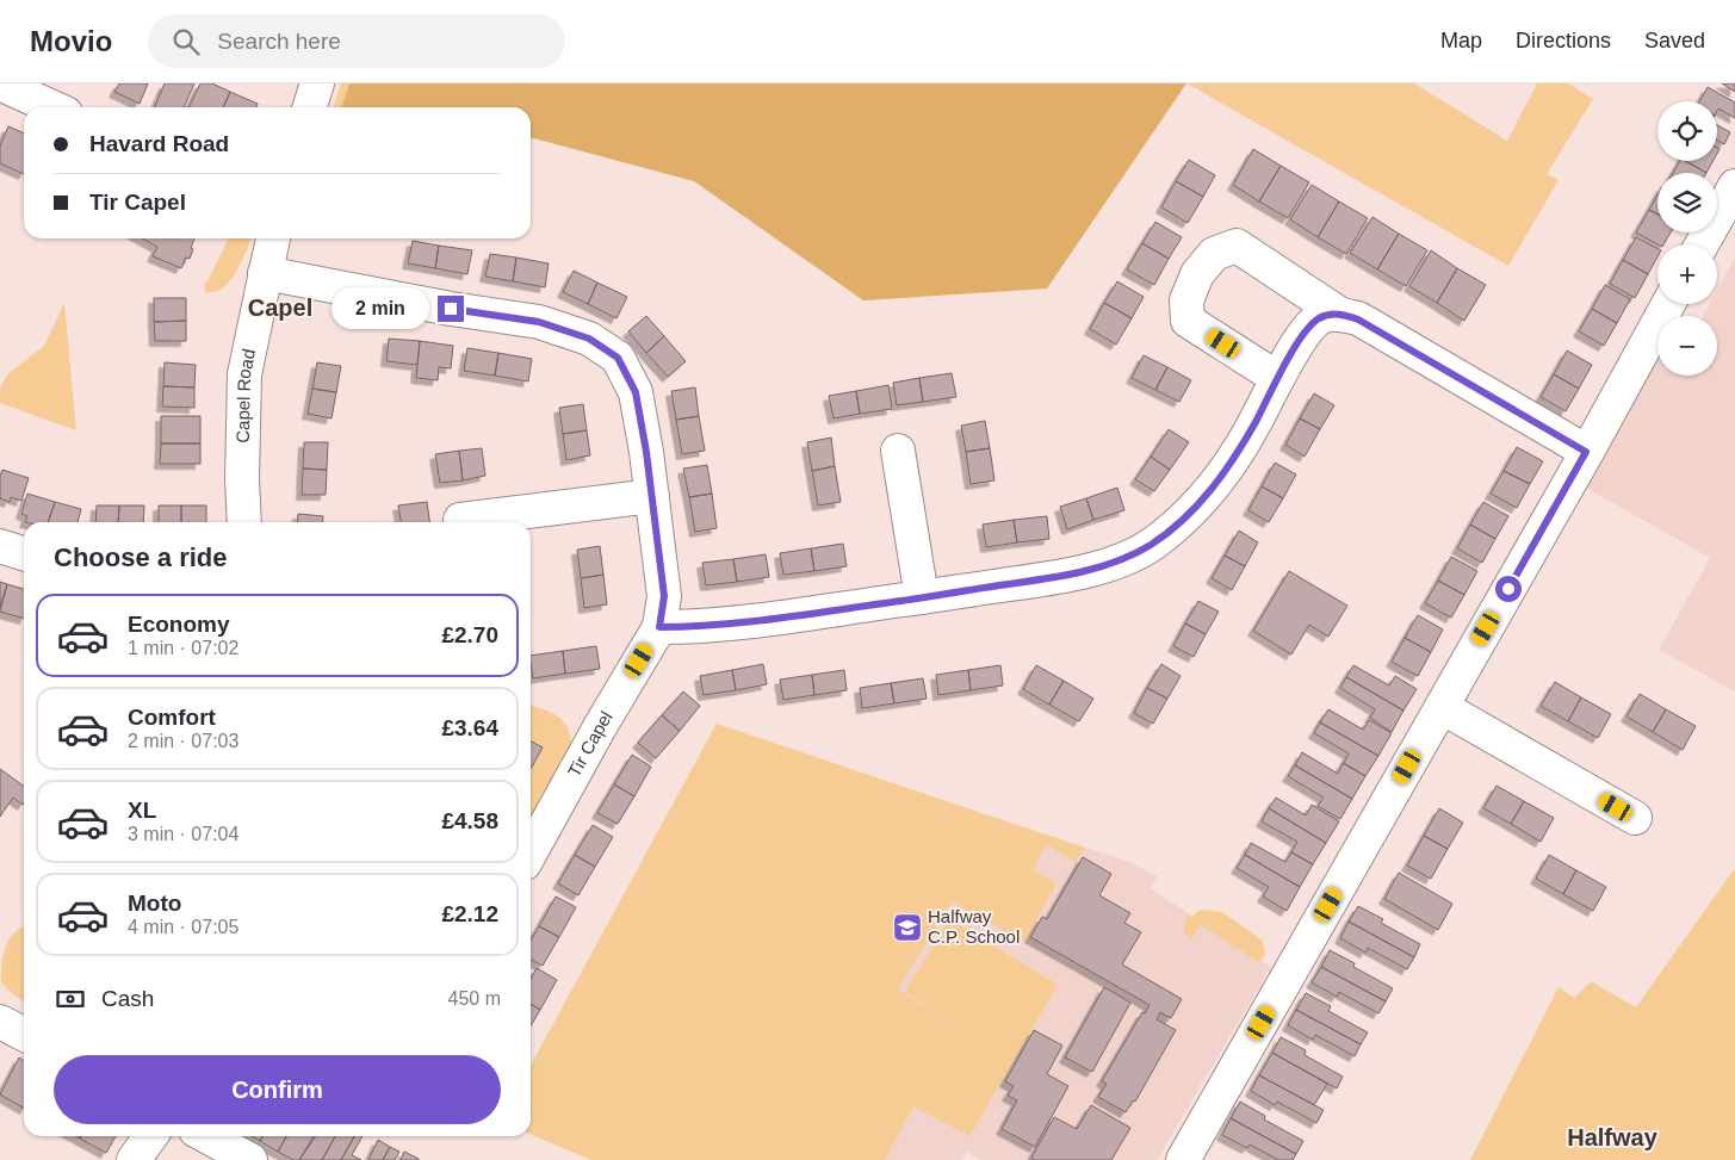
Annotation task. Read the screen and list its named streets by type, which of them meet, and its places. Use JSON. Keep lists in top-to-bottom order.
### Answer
{
  "streets": {
    "street": ["Capel Road", "Tir Capel"]
  },
  "crossings": [
    ["Capel Road", "Tir Capel"]
  ],
  "districts": ["Capel", "Halfway"],
  "places": {
    "school or university": ["Halfway C.P. School"]
  },
  "page": {
    "header": "Movio",
    "search": "Search here",
    "nav": ["Map", "Directions", "Saved"],
    "map_buttons": ["+", "−"],
    "banner": ["Havard Road", "Tir Capel"],
    "bubble": "2 min",
    "heading": "Choose a ride",
    "list": [
      {
        "name": "Economy",
        "note": "1 min · 07:02",
        "value": "£2.70"
      },
      {
        "name": "Comfort",
        "note": "2 min · 07:03",
        "value": "£3.64"
      },
      {
        "name": "XL",
        "note": "3 min · 07:04",
        "value": "£4.58"
      },
      {
        "name": "Moto",
        "note": "4 min · 07:05",
        "value": "£2.12"
      }
    ],
    "pay": ["Cash", "450 m"],
    "buttons": "Confirm"
  }
}
